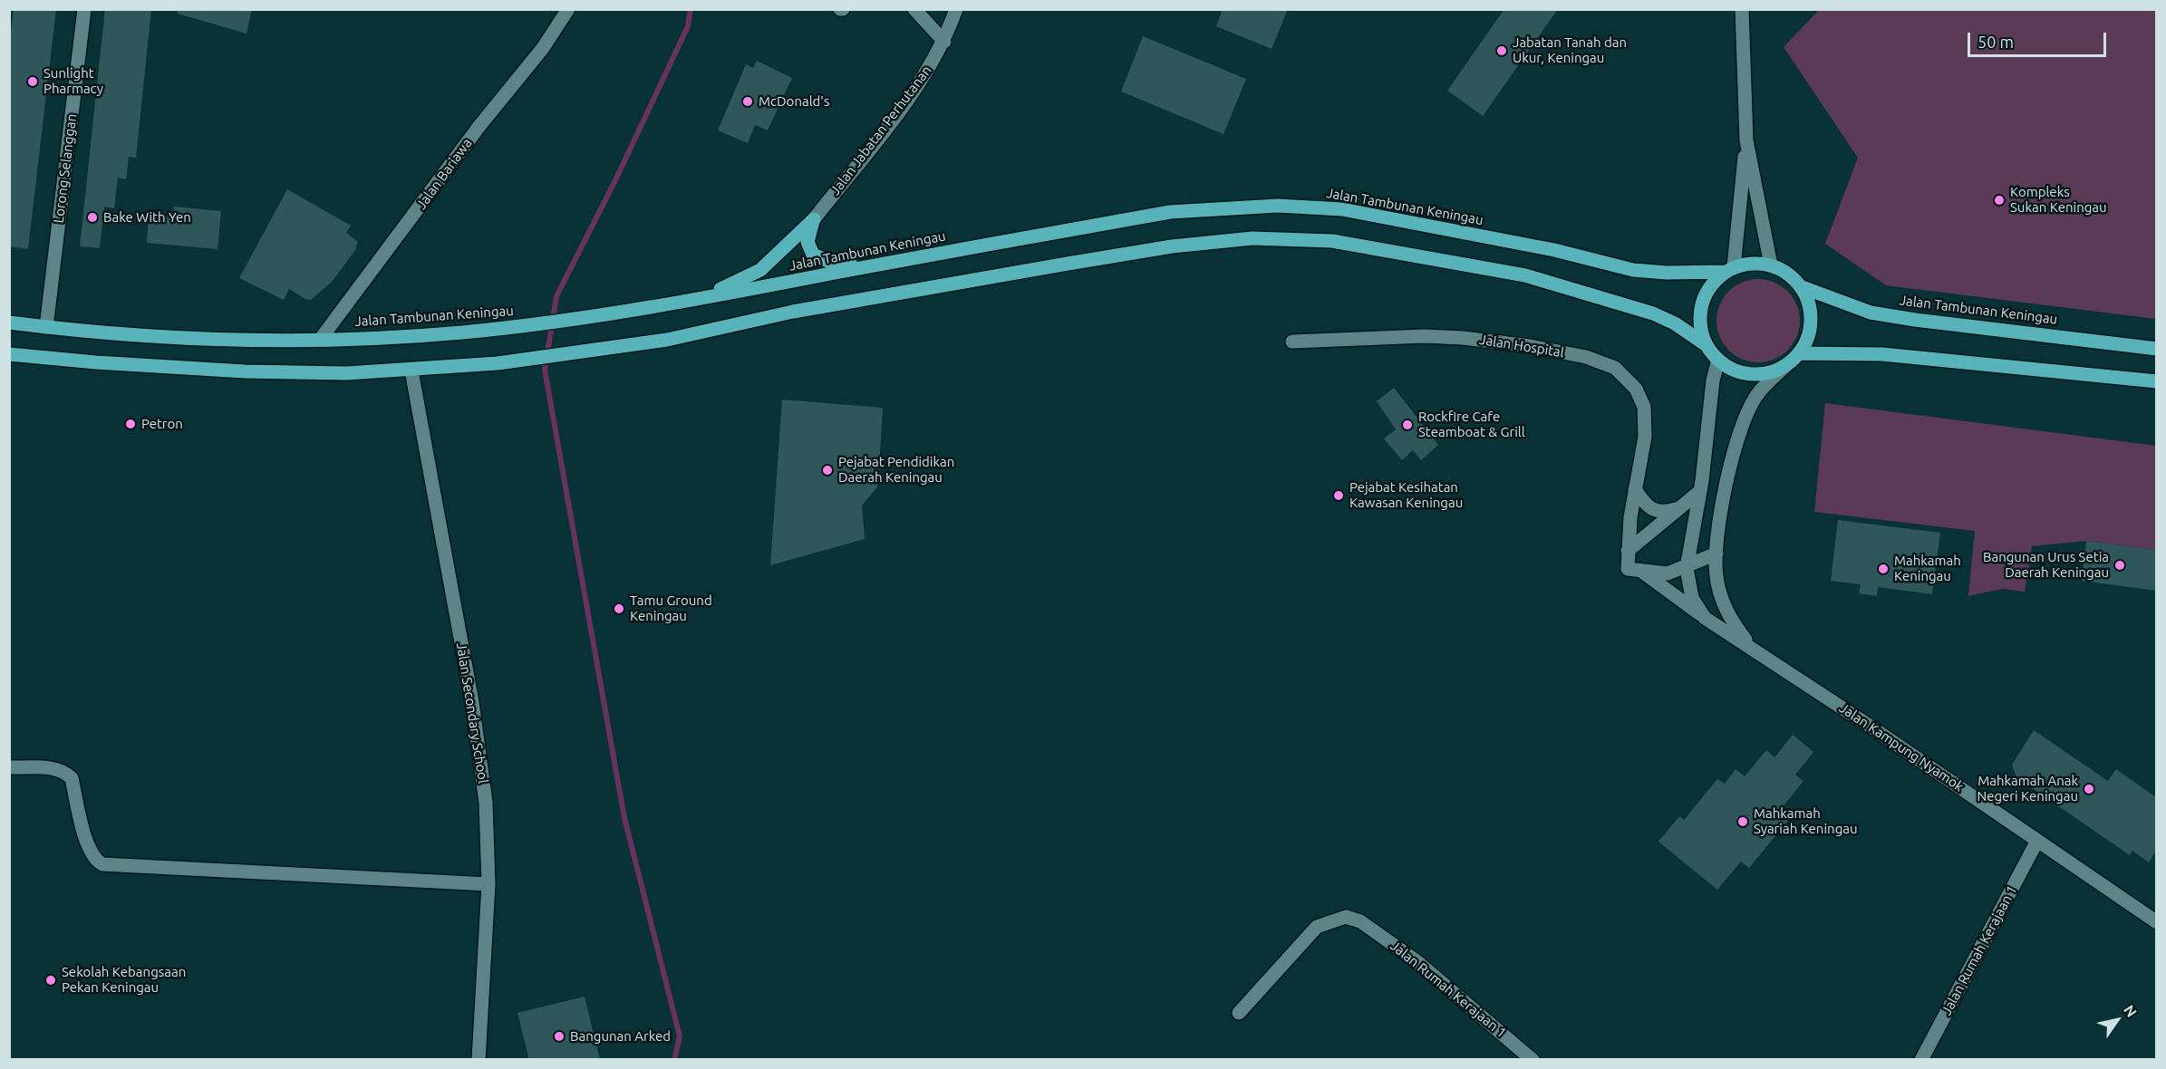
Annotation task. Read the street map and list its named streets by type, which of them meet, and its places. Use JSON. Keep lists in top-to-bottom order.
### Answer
{
  "streets": {
    "main road": ["Jalan Tambunan Keningau"],
    "street": [
      "Jalan Jabatan Perhutanan",
      "Lorong Selanggan",
      "Jalan Bariawa",
      "Jalan Hospital",
      "Jalan Secondary School",
      "Jalan Kampung Nyamok",
      "Jalan Rumah Kerajaan 1"
    ]
  },
  "crossings": [
    ["Lorong Selanggan", "Jalan Tambunan Keningau"],
    ["Jalan Bariawa", "Jalan Tambunan Keningau"],
    ["Jalan Tambunan Keningau", "Jalan Kampung Nyamok"],
    ["Jalan Kampung Nyamok", "Jalan Rumah Kerajaan 1"]
  ],
  "places": [
    "Jabatan Tanah dan Ukur, Keningau",
    "Sunlight Pharmacy",
    "McDonald's",
    "Kompleks Sukan Keningau",
    "Bake With Yen",
    "Petron",
    "Rockfire Cafe Steamboat & Grill",
    "Pejabat Pendidikan Daerah Keningau",
    "Pejabat Kesihatan Kawasan Keningau",
    "Bangunan Urus Setia Daerah Keningau",
    "Mahkamah Keningau",
    "Tamu Ground Keningau",
    "Mahkamah Anak Negeri Keningau",
    "Mahkamah Syariah Keningau",
    "Sekolah Kebangsaan Pekan Keningau",
    "Bangunan Arked"
  ],
  "scale_bar": "50 m",
  "north": "top right"
}
